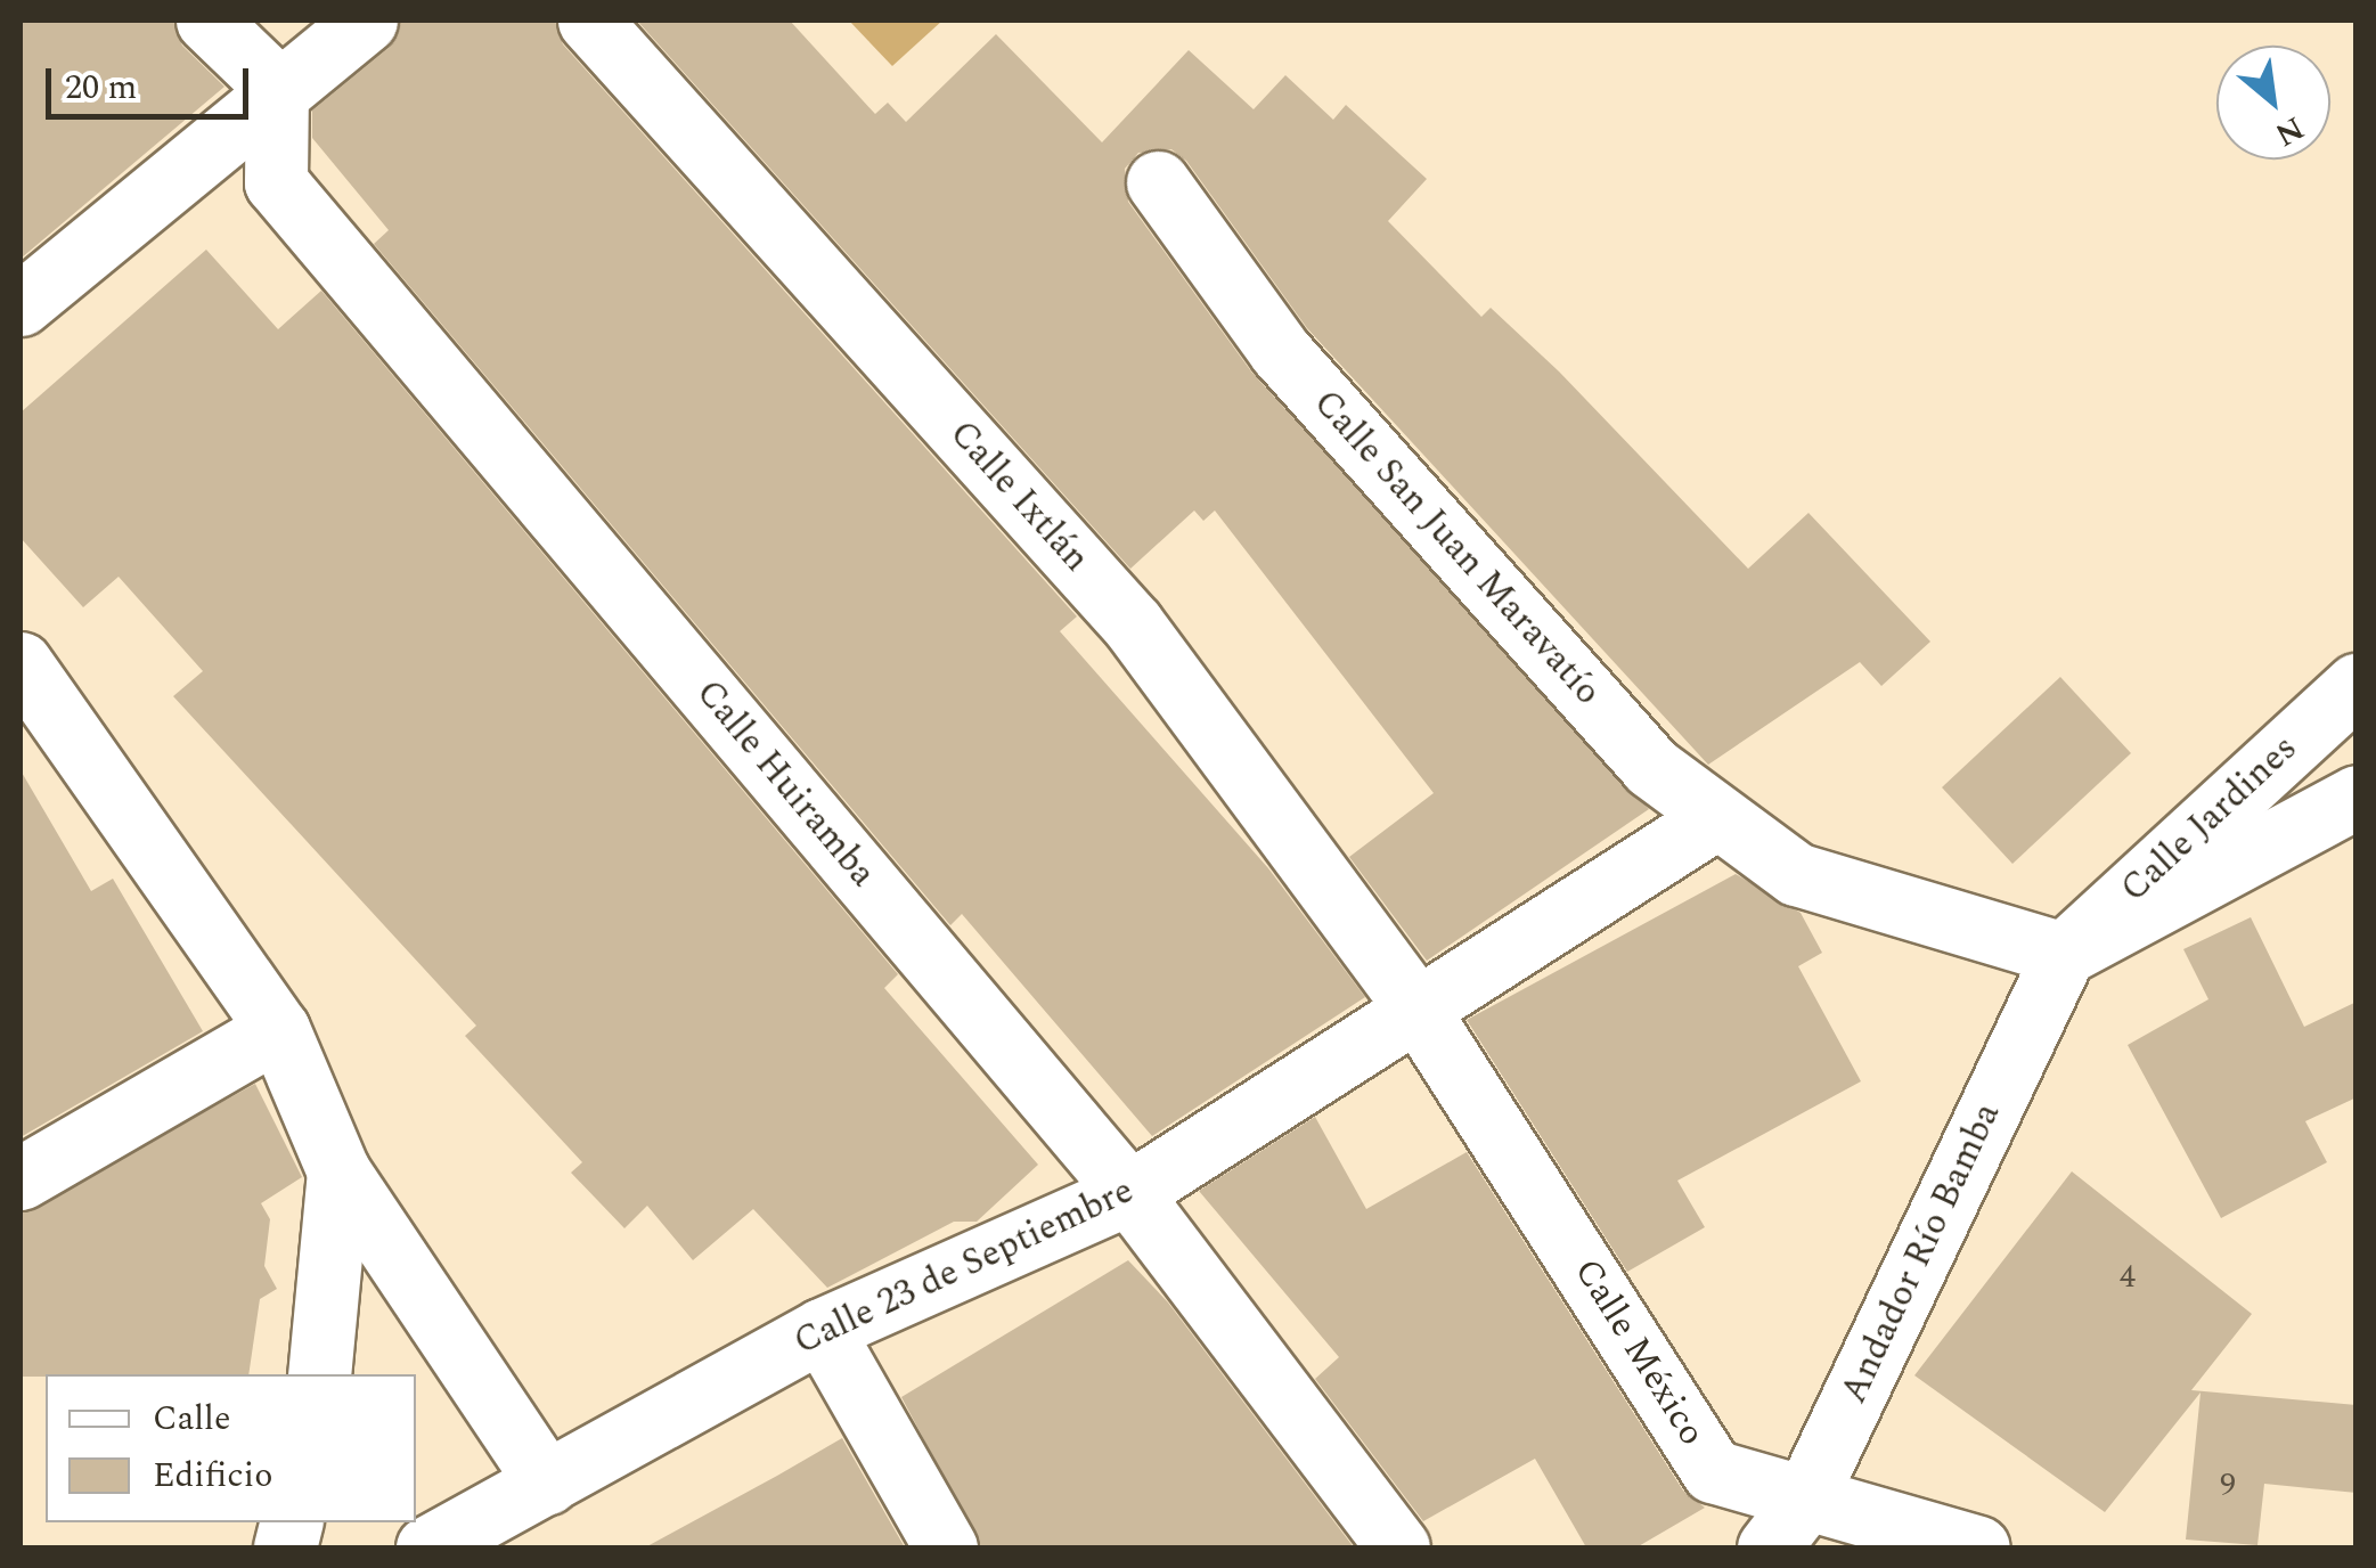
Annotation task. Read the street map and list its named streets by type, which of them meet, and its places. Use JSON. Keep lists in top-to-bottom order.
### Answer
{
  "streets": {
    "street": [
      "Calle Ixtlán",
      "Calle San Juan Maravatío",
      "Calle Huiramba",
      "Calle Jardines",
      "Andador Río Bamba",
      "Calle 23 de Septiembre",
      "Calle México"
    ]
  },
  "crossings": [
    ["Calle Ixtlán", "Calle 23 de Septiembre"],
    ["Calle Ixtlán", "Calle México"],
    ["Calle San Juan Maravatío", "Calle Jardines"],
    ["Calle San Juan Maravatío", "Andador Río Bamba"],
    ["Calle San Juan Maravatío", "Calle 23 de Septiembre"],
    ["Calle Huiramba", "Calle 23 de Septiembre"],
    ["Calle Jardines", "Andador Río Bamba"],
    ["Andador Río Bamba", "Calle México"],
    ["Calle 23 de Septiembre", "Calle México"]
  ],
  "house_numbers": ["4", "9"],
  "legend": ["Calle", "Edificio"],
  "scale_bar": "20 m",
  "north": "bottom right"
}
